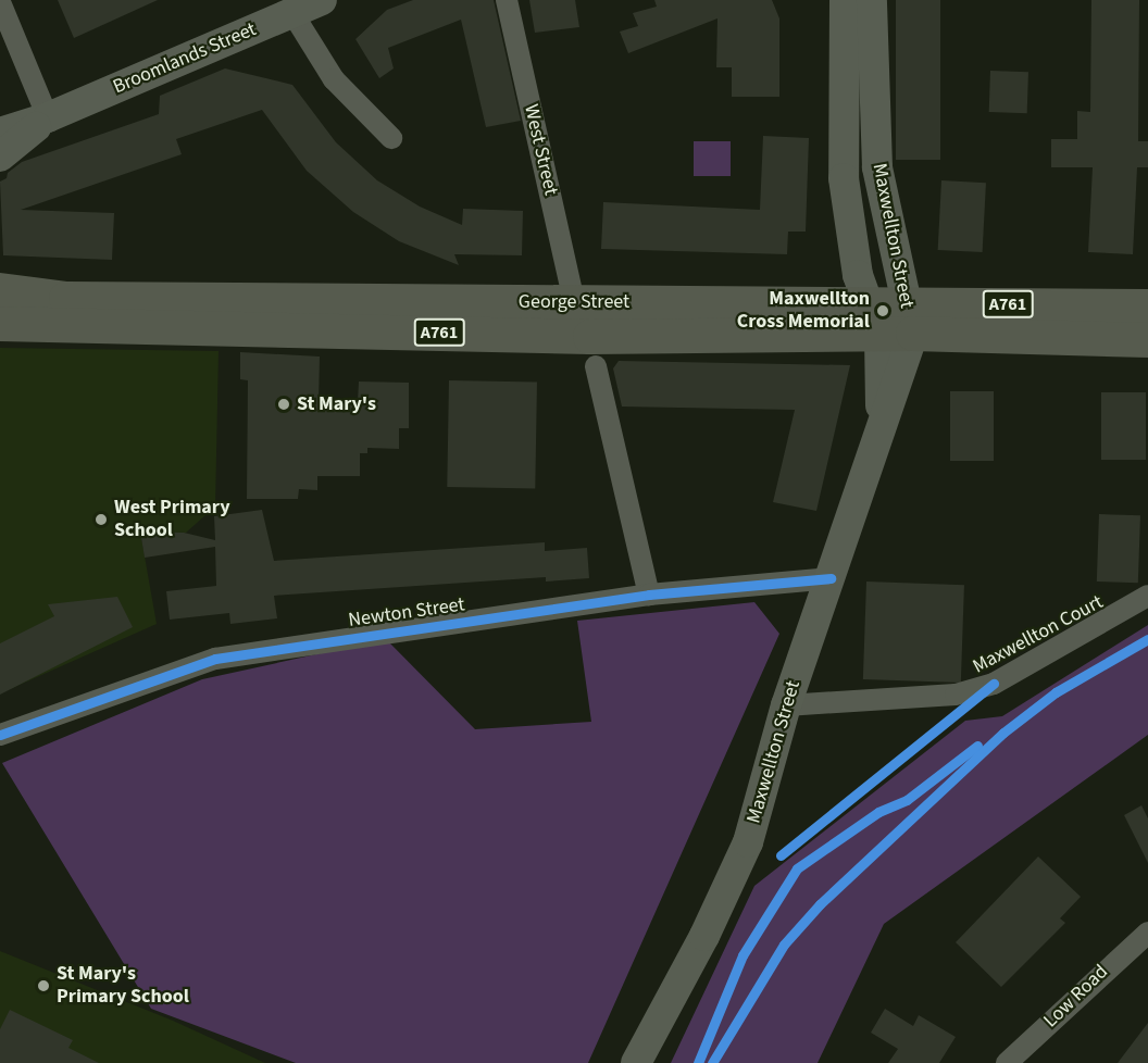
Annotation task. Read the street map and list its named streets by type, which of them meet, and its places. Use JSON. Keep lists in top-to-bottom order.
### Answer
{
  "streets": {
    "main road": [
      "Broomlands Street",
      "Maxwellton Street",
      "George Street",
      "A761"
    ],
    "street": [
      "West Street",
      "Newton Street",
      "Maxwellton Court",
      "Low Road"
    ]
  },
  "crossings": [
    ["West Street", "George Street"],
    ["Maxwellton Street", "George Street"],
    ["Maxwellton Street", "Newton Street"],
    ["Maxwellton Street", "Maxwellton Court"]
  ],
  "places": [
    "Maxwellton Cross Memorial",
    "St Mary's",
    "West Primary School",
    "St Mary's Primary School"
  ]
}
